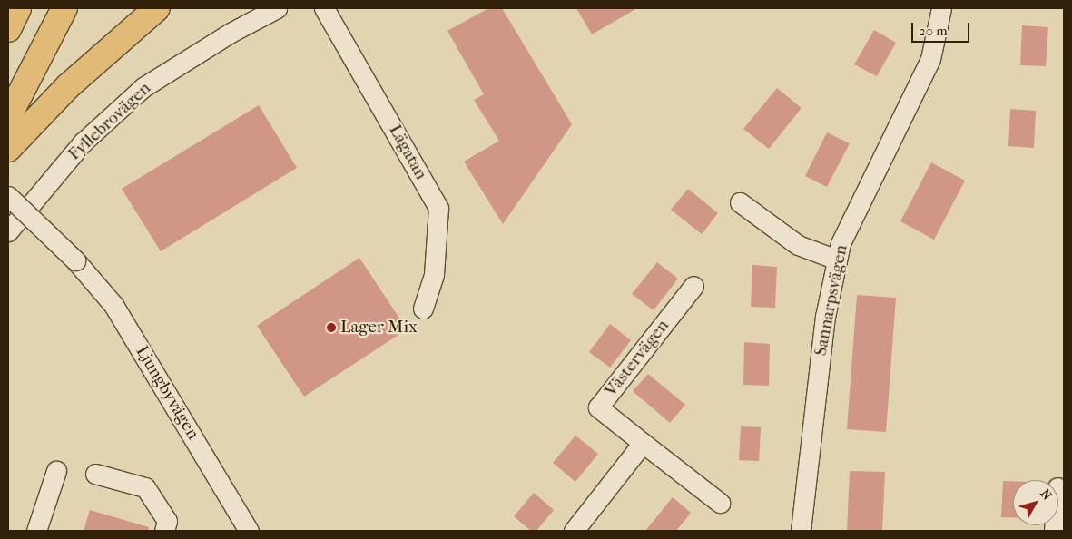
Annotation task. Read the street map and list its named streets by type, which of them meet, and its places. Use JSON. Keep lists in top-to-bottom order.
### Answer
{
  "streets": {
    "street": [
      "Fyllebrovägen",
      "Lägatan",
      "Sannarpsvägen",
      "Västervägen",
      "Ljungbyvägen"
    ]
  },
  "places": ["Lager Mix"],
  "scale_bar": "20 m",
  "north": "top right"
}
